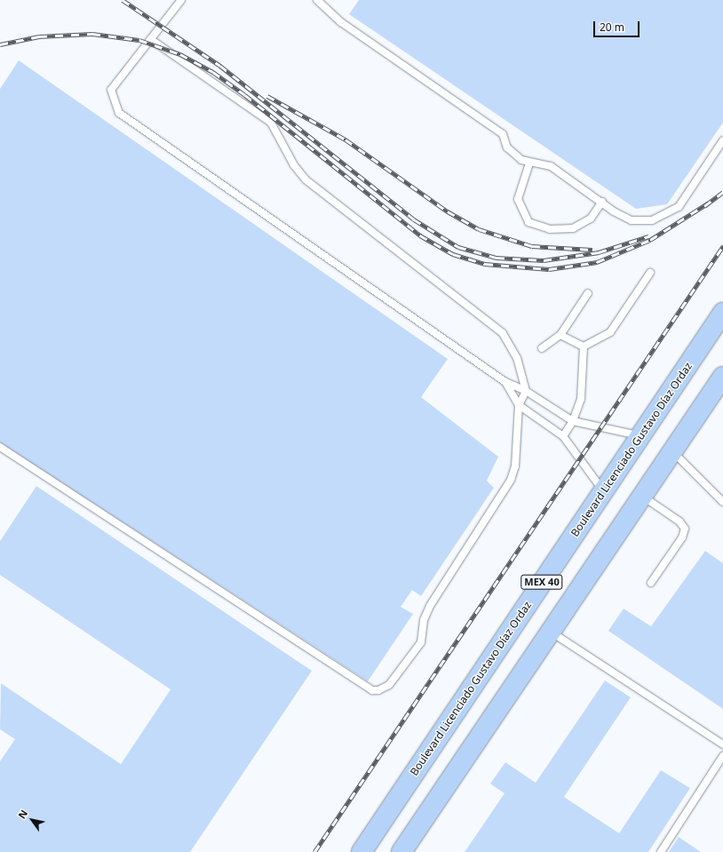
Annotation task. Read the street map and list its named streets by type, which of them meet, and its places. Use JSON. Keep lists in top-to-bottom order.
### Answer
{
  "streets": {
    "main road": ["Boulevard Licenciado Gustavo Díaz Ordaz", "MEX 40"]
  },
  "scale_bar": "20 m",
  "north": "top left"
}
